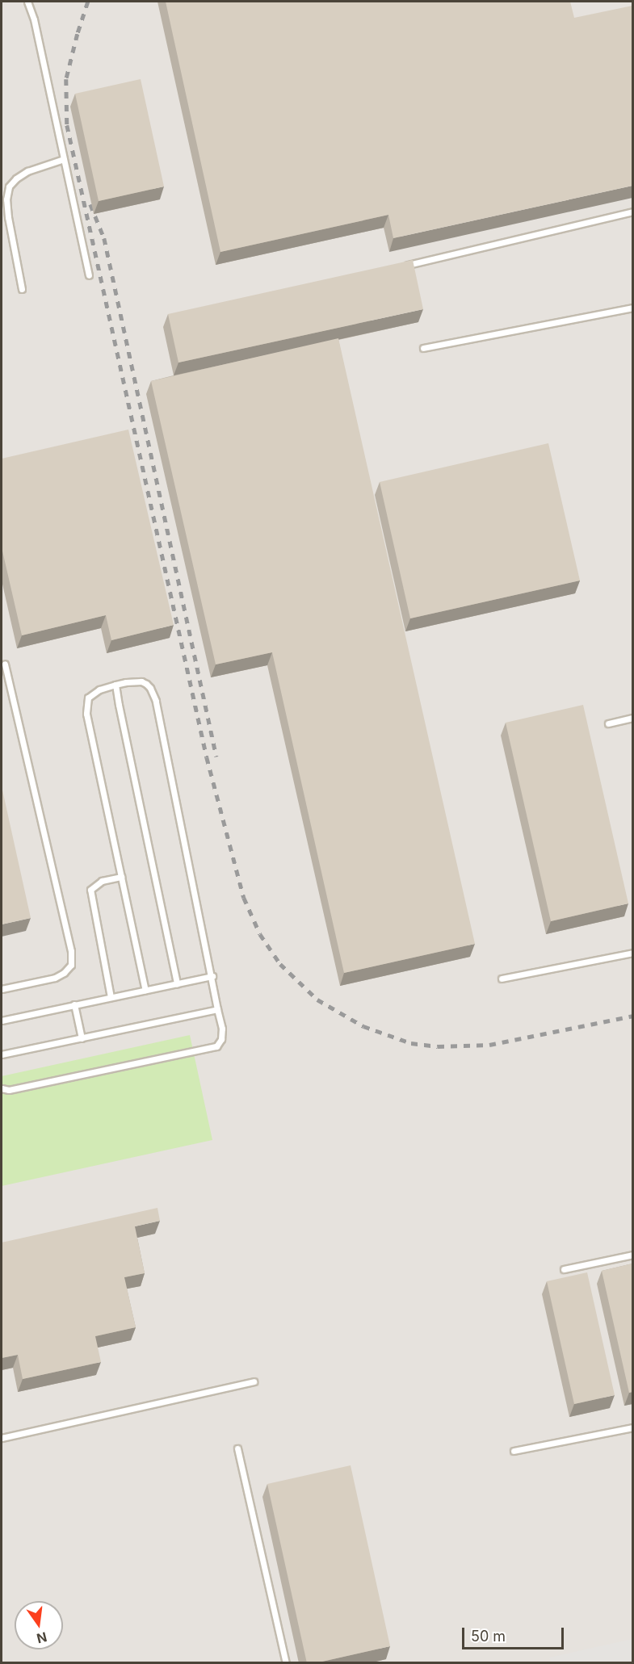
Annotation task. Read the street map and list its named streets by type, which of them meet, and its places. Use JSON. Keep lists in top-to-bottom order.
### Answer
{
  "scale_bar": "50 m",
  "north": "bottom"
}
